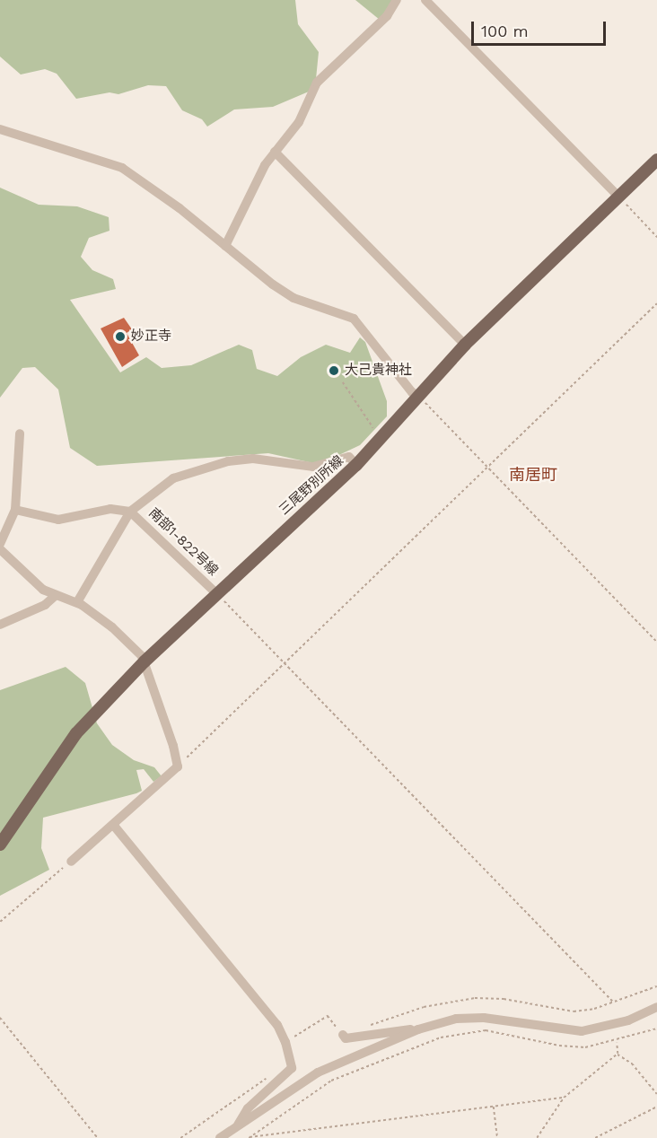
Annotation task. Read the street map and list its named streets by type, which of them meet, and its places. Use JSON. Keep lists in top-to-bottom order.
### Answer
{
  "streets": {
    "main road": ["三尾野別所線"],
    "street": ["南部1-822号線"]
  },
  "crossings": [
    ["三尾野別所線", "南部1-822号線"]
  ],
  "districts": ["南居町"],
  "places": ["妙正寺", "大己貴神社"],
  "scale_bar": "100 m"
}
